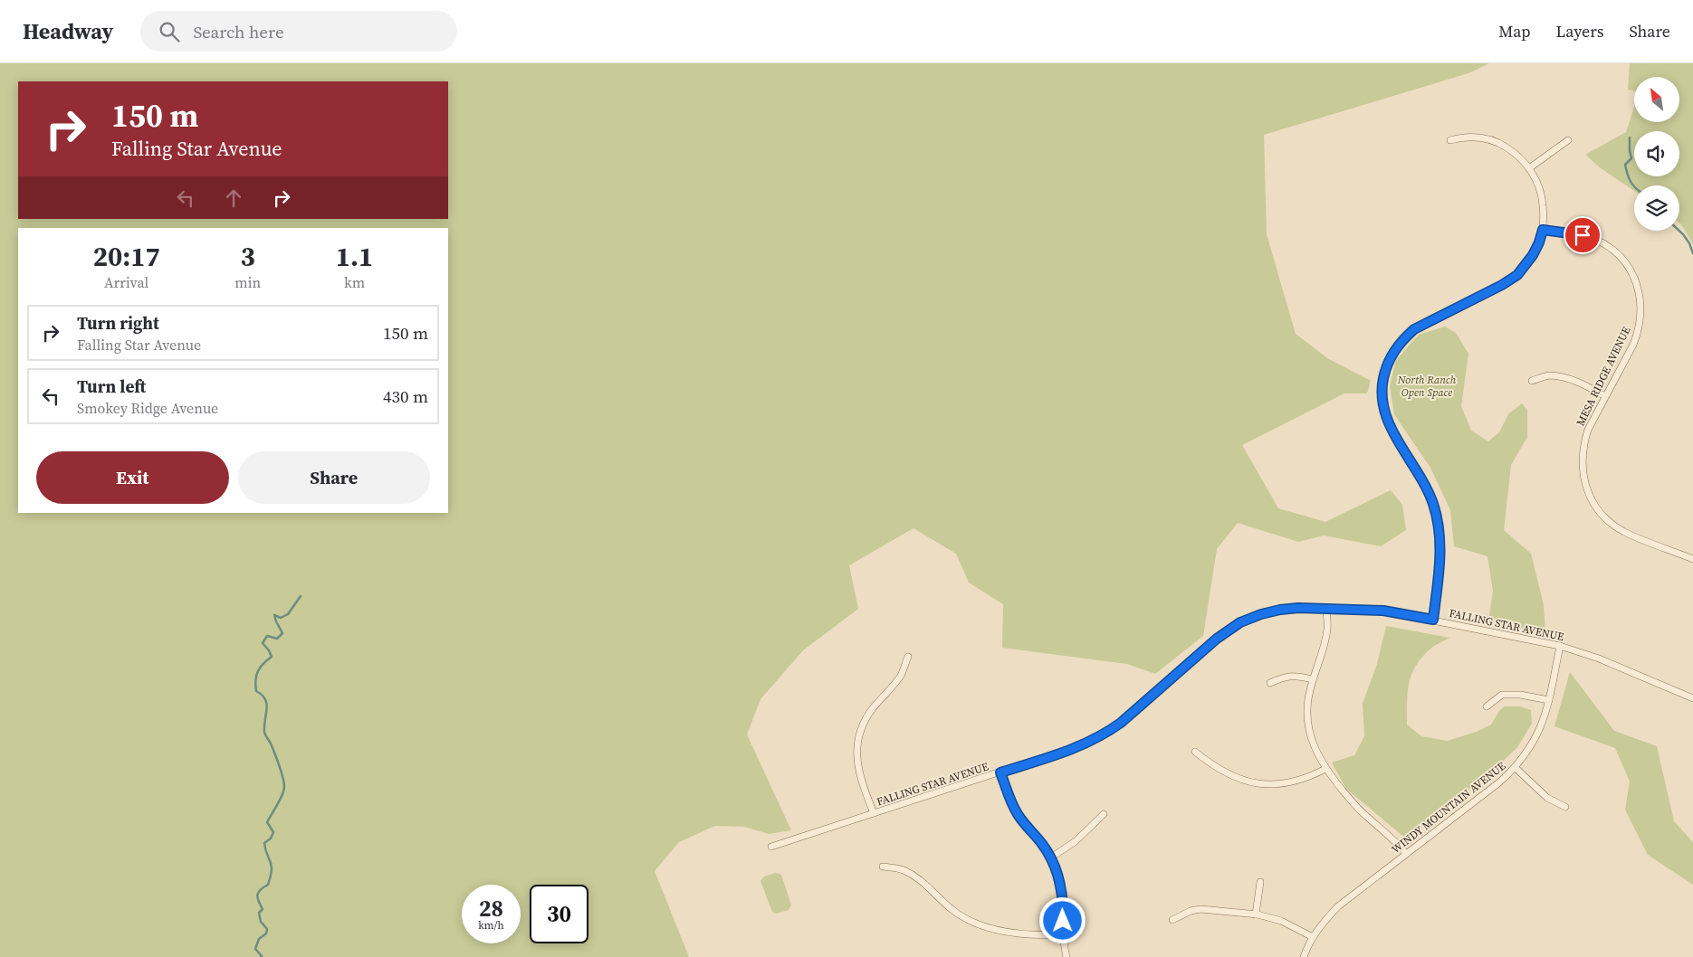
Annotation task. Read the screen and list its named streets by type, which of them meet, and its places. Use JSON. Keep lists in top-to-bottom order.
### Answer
{
  "streets": {
    "street": ["MESA RIDGE AVENUE", "FALLING STAR AVENUE", "WINDY MOUNTAIN AVENUE"]
  },
  "crossings": [
    ["FALLING STAR AVENUE", "WINDY MOUNTAIN AVENUE"]
  ],
  "parks": ["North Ranch Open Space"],
  "north": "top left",
  "page": {
    "header": "Headway",
    "search": "Search here",
    "nav": ["Map", "Layers", "Share"],
    "turn": ["150 m", "Falling Star Avenue"],
    "eta": [
      "20:17",
      "Arrival",
      "3",
      "min",
      "1.1",
      "km"
    ],
    "list": [
      {
        "name": "Turn right",
        "note": "Falling Star Avenue",
        "value": "150 m"
      },
      {
        "name": "Turn left",
        "note": "Smokey Ridge Avenue",
        "value": "430 m"
      }
    ],
    "buttons": ["Exit", "Share"],
    "speed": "28 km/h",
    "limit": "30"
  }
}
